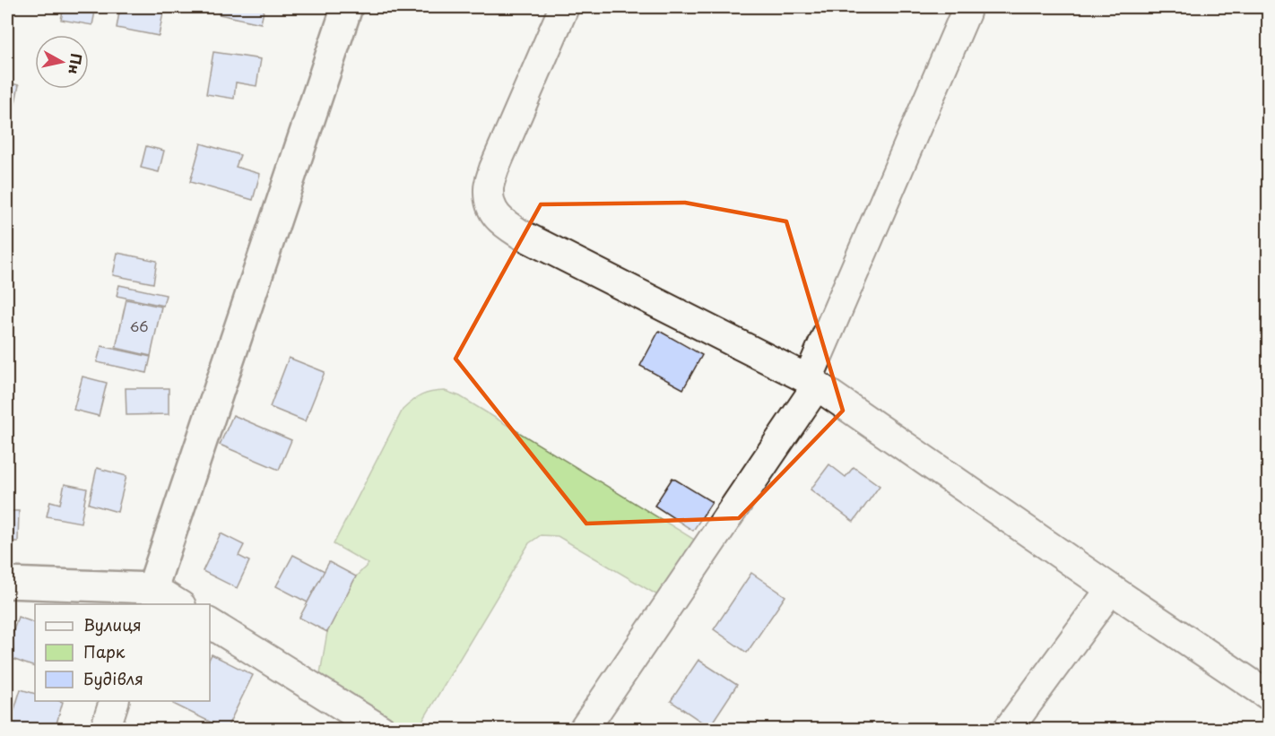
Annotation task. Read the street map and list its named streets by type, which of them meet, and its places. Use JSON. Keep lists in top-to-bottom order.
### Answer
{
  "house_numbers": ["66"],
  "legend": ["Вулиця", "Парк", "Будівля"],
  "north": "right"
}
